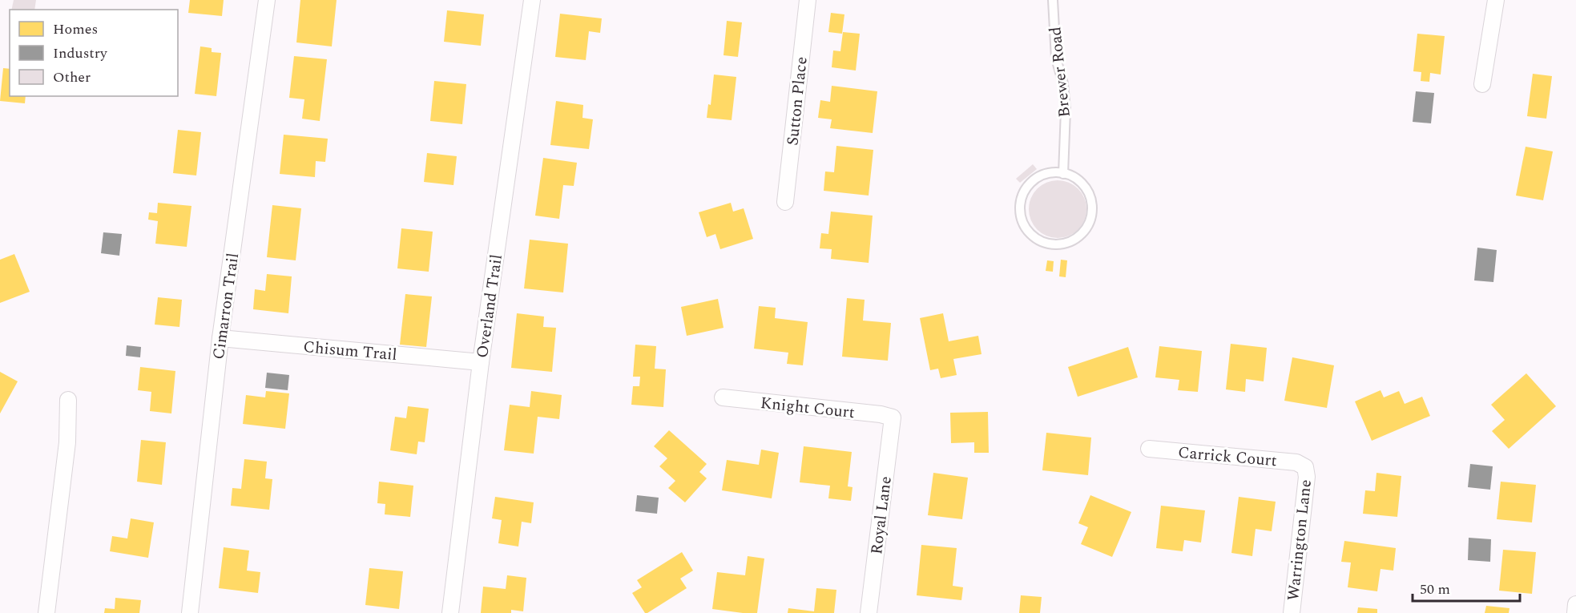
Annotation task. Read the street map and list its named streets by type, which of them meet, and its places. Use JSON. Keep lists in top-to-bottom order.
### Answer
{
  "streets": {
    "street": [
      "Sutton Place",
      "Cimarron Trail",
      "Overland Trail",
      "Chisum Trail",
      "Knight Court",
      "Carrick Court",
      "Royal Lane",
      "Warrington Lane"
    ],
    "lane": ["Brewer Road"]
  },
  "crossings": [
    ["Cimarron Trail", "Chisum Trail"],
    ["Overland Trail", "Chisum Trail"],
    ["Knight Court", "Royal Lane"],
    ["Carrick Court", "Warrington Lane"]
  ],
  "legend": ["Homes", "Industry", "Other"],
  "scale_bar": "50 m"
}
